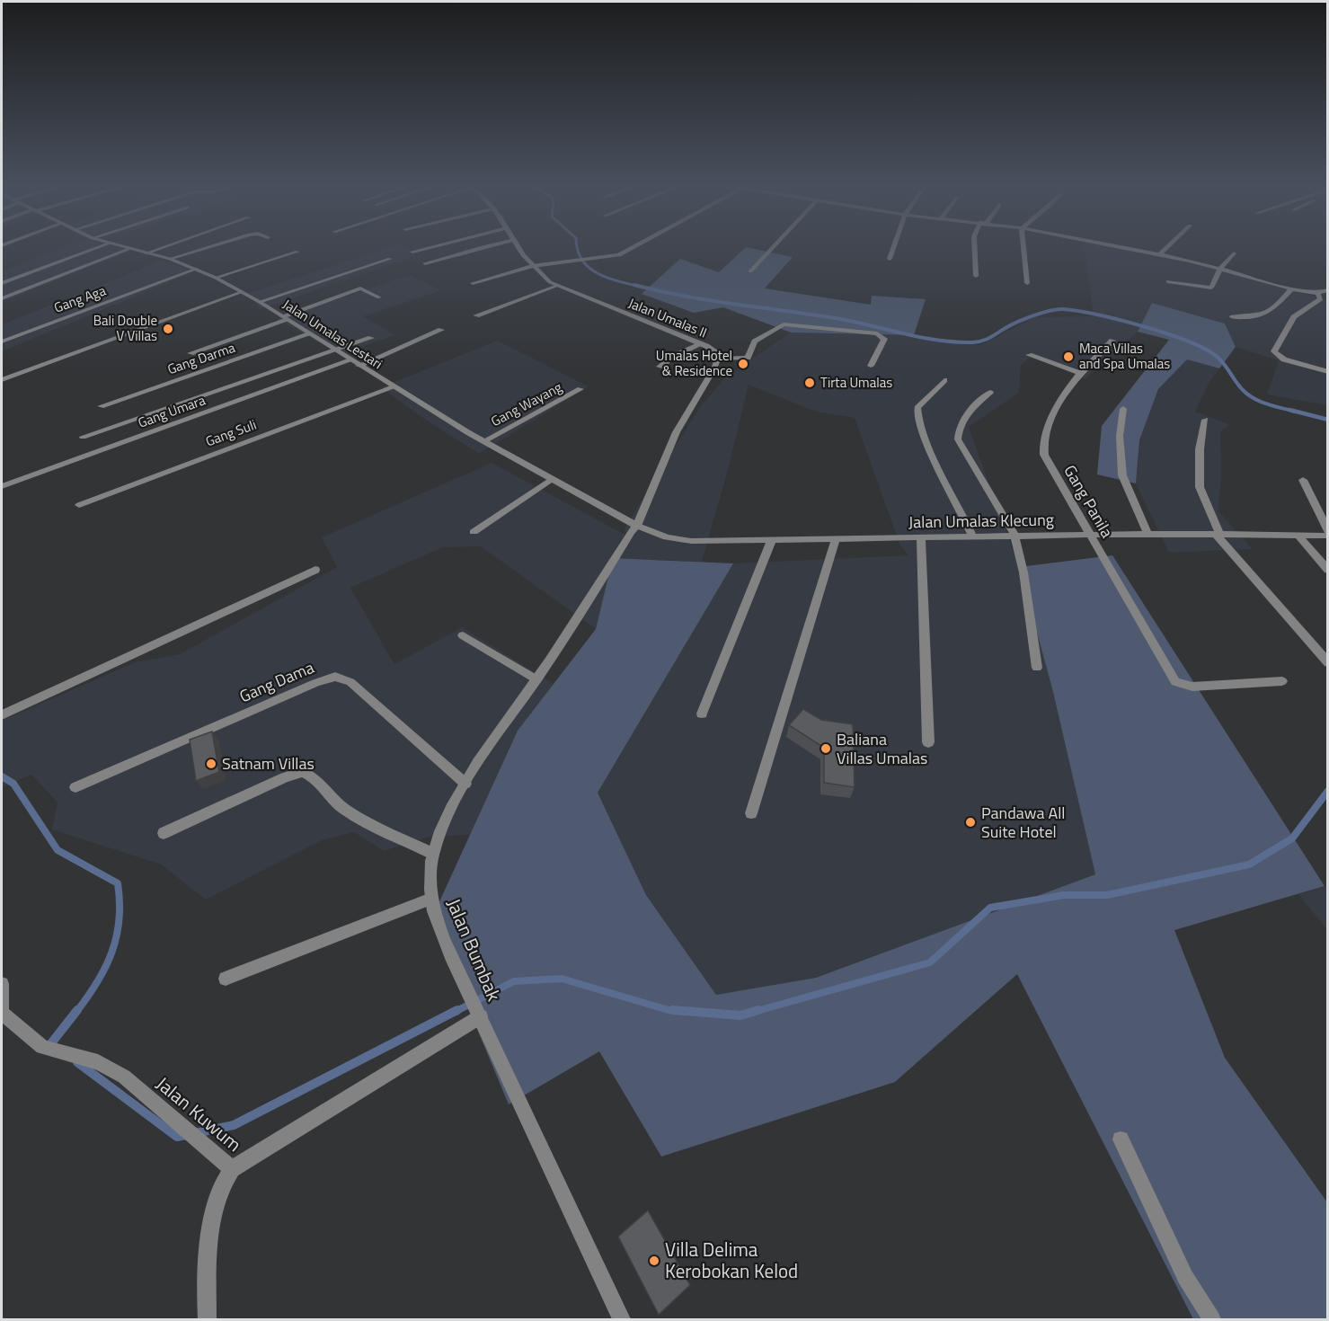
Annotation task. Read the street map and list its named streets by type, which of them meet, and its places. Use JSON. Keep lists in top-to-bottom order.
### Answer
{
  "streets": {
    "street": [
      "Gang Aga",
      "Jalan Umalas II",
      "Jalan Umalas Lestari",
      "Gang Darma",
      "Gang Wayang",
      "Gang Umara",
      "Gang Suli",
      "Gang Panila",
      "Jalan Umalas Klecung",
      "Gang Dama",
      "Jalan Bumbak",
      "Jalan Kuwum"
    ]
  },
  "crossings": [
    ["Gang Aga", "Jalan Umalas Lestari"],
    ["Jalan Umalas II", "Jalan Umalas Lestari"],
    ["Jalan Umalas II", "Jalan Umalas Klecung"],
    ["Jalan Umalas II", "Jalan Bumbak"],
    ["Jalan Umalas Lestari", "Gang Darma"],
    ["Jalan Umalas Lestari", "Gang Wayang"],
    ["Jalan Umalas Lestari", "Gang Umara"],
    ["Jalan Umalas Lestari", "Gang Suli"],
    ["Jalan Umalas Lestari", "Jalan Umalas Klecung"],
    ["Jalan Umalas Lestari", "Jalan Bumbak"],
    ["Gang Panila", "Jalan Umalas Klecung"],
    ["Jalan Umalas Klecung", "Jalan Bumbak"],
    ["Gang Dama", "Jalan Bumbak"],
    ["Jalan Bumbak", "Jalan Kuwum"]
  ],
  "places": [
    "Bali Double V Villas",
    "Maca Villas and Spa Umalas",
    "Umalas Hotel & Residence",
    "Tirta Umalas",
    "Baliana Villas Umalas",
    "Satnam Villas",
    "Pandawa All Suite Hotel",
    "Villa Delima Kerobokan Kelod"
  ]
}
